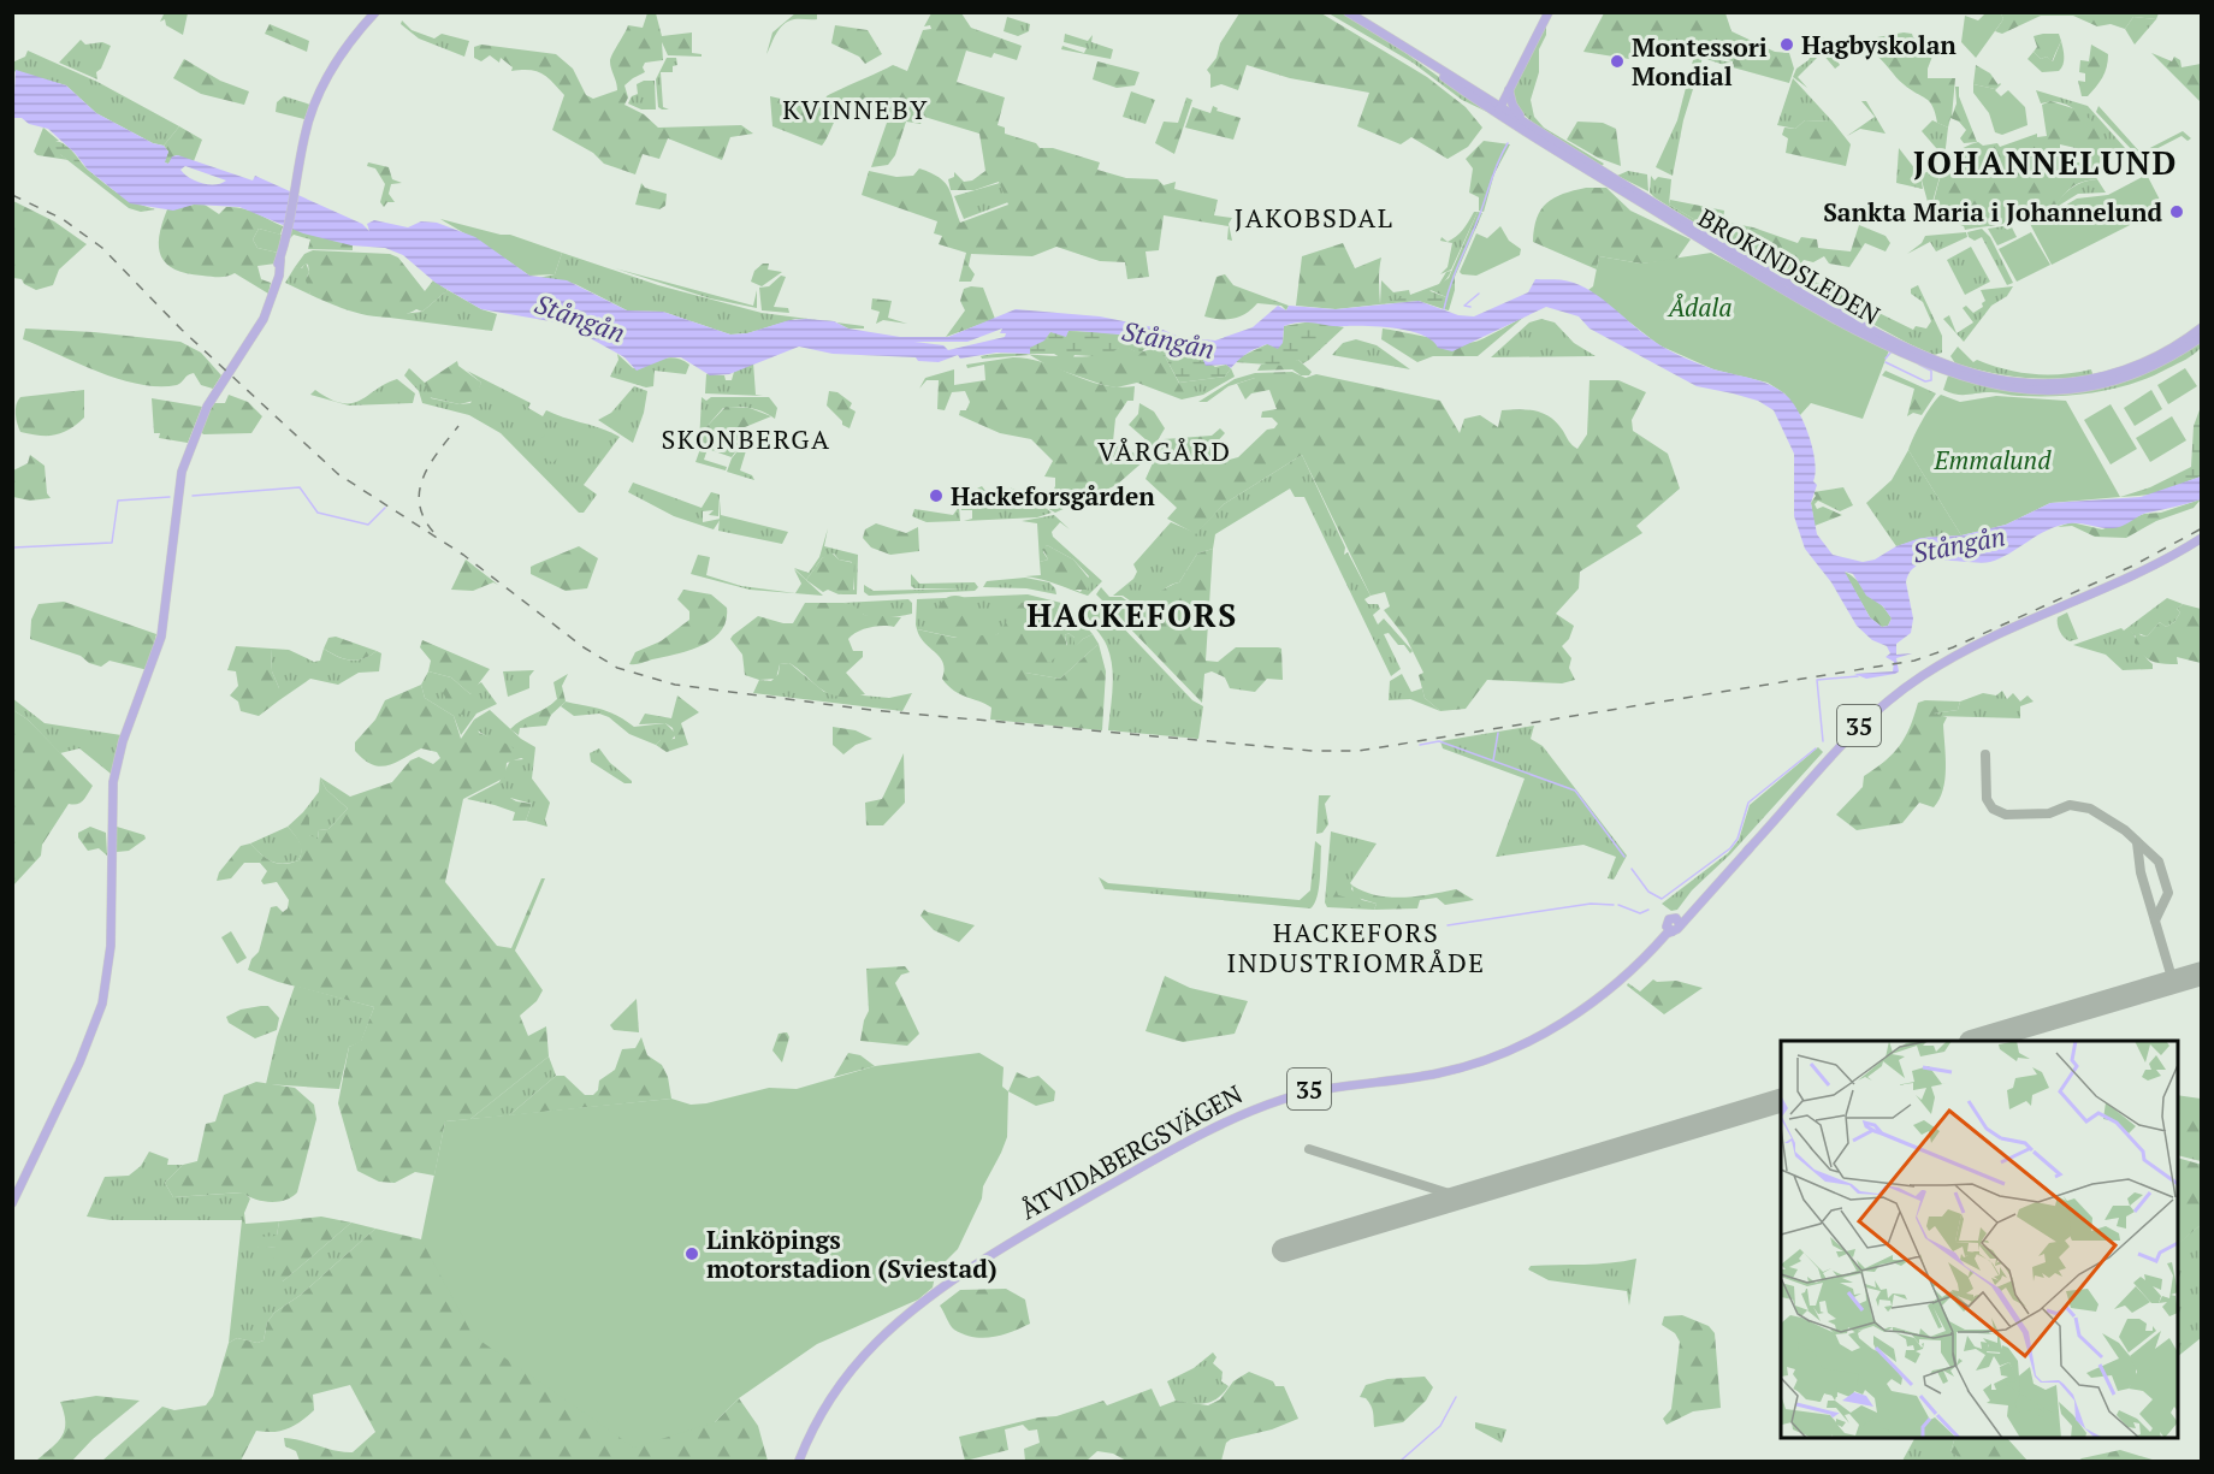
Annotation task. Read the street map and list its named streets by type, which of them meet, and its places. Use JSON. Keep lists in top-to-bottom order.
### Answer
{
  "streets": {
    "main road": ["BROKINDSLEDEN", "35", "ÅTVIDABERGSVÄGEN"]
  },
  "districts": [
    "KVINNEBY",
    "JOHANNELUND",
    "JAKOBSDAL",
    "SKONBERGA",
    "VÅRGÅRD",
    "HACKEFORS",
    "HACKEFORS INDUSTRIOMRÅDE"
  ],
  "water": ["Stångån"],
  "parks": ["Ådala", "Emmalund"],
  "places": [
    "Hagbyskolan",
    "Montessori Mondial",
    "Sankta Maria i Johannelund",
    "Hackeforsgården",
    "Linköpings motorstadion (Sviestad)"
  ]
}
